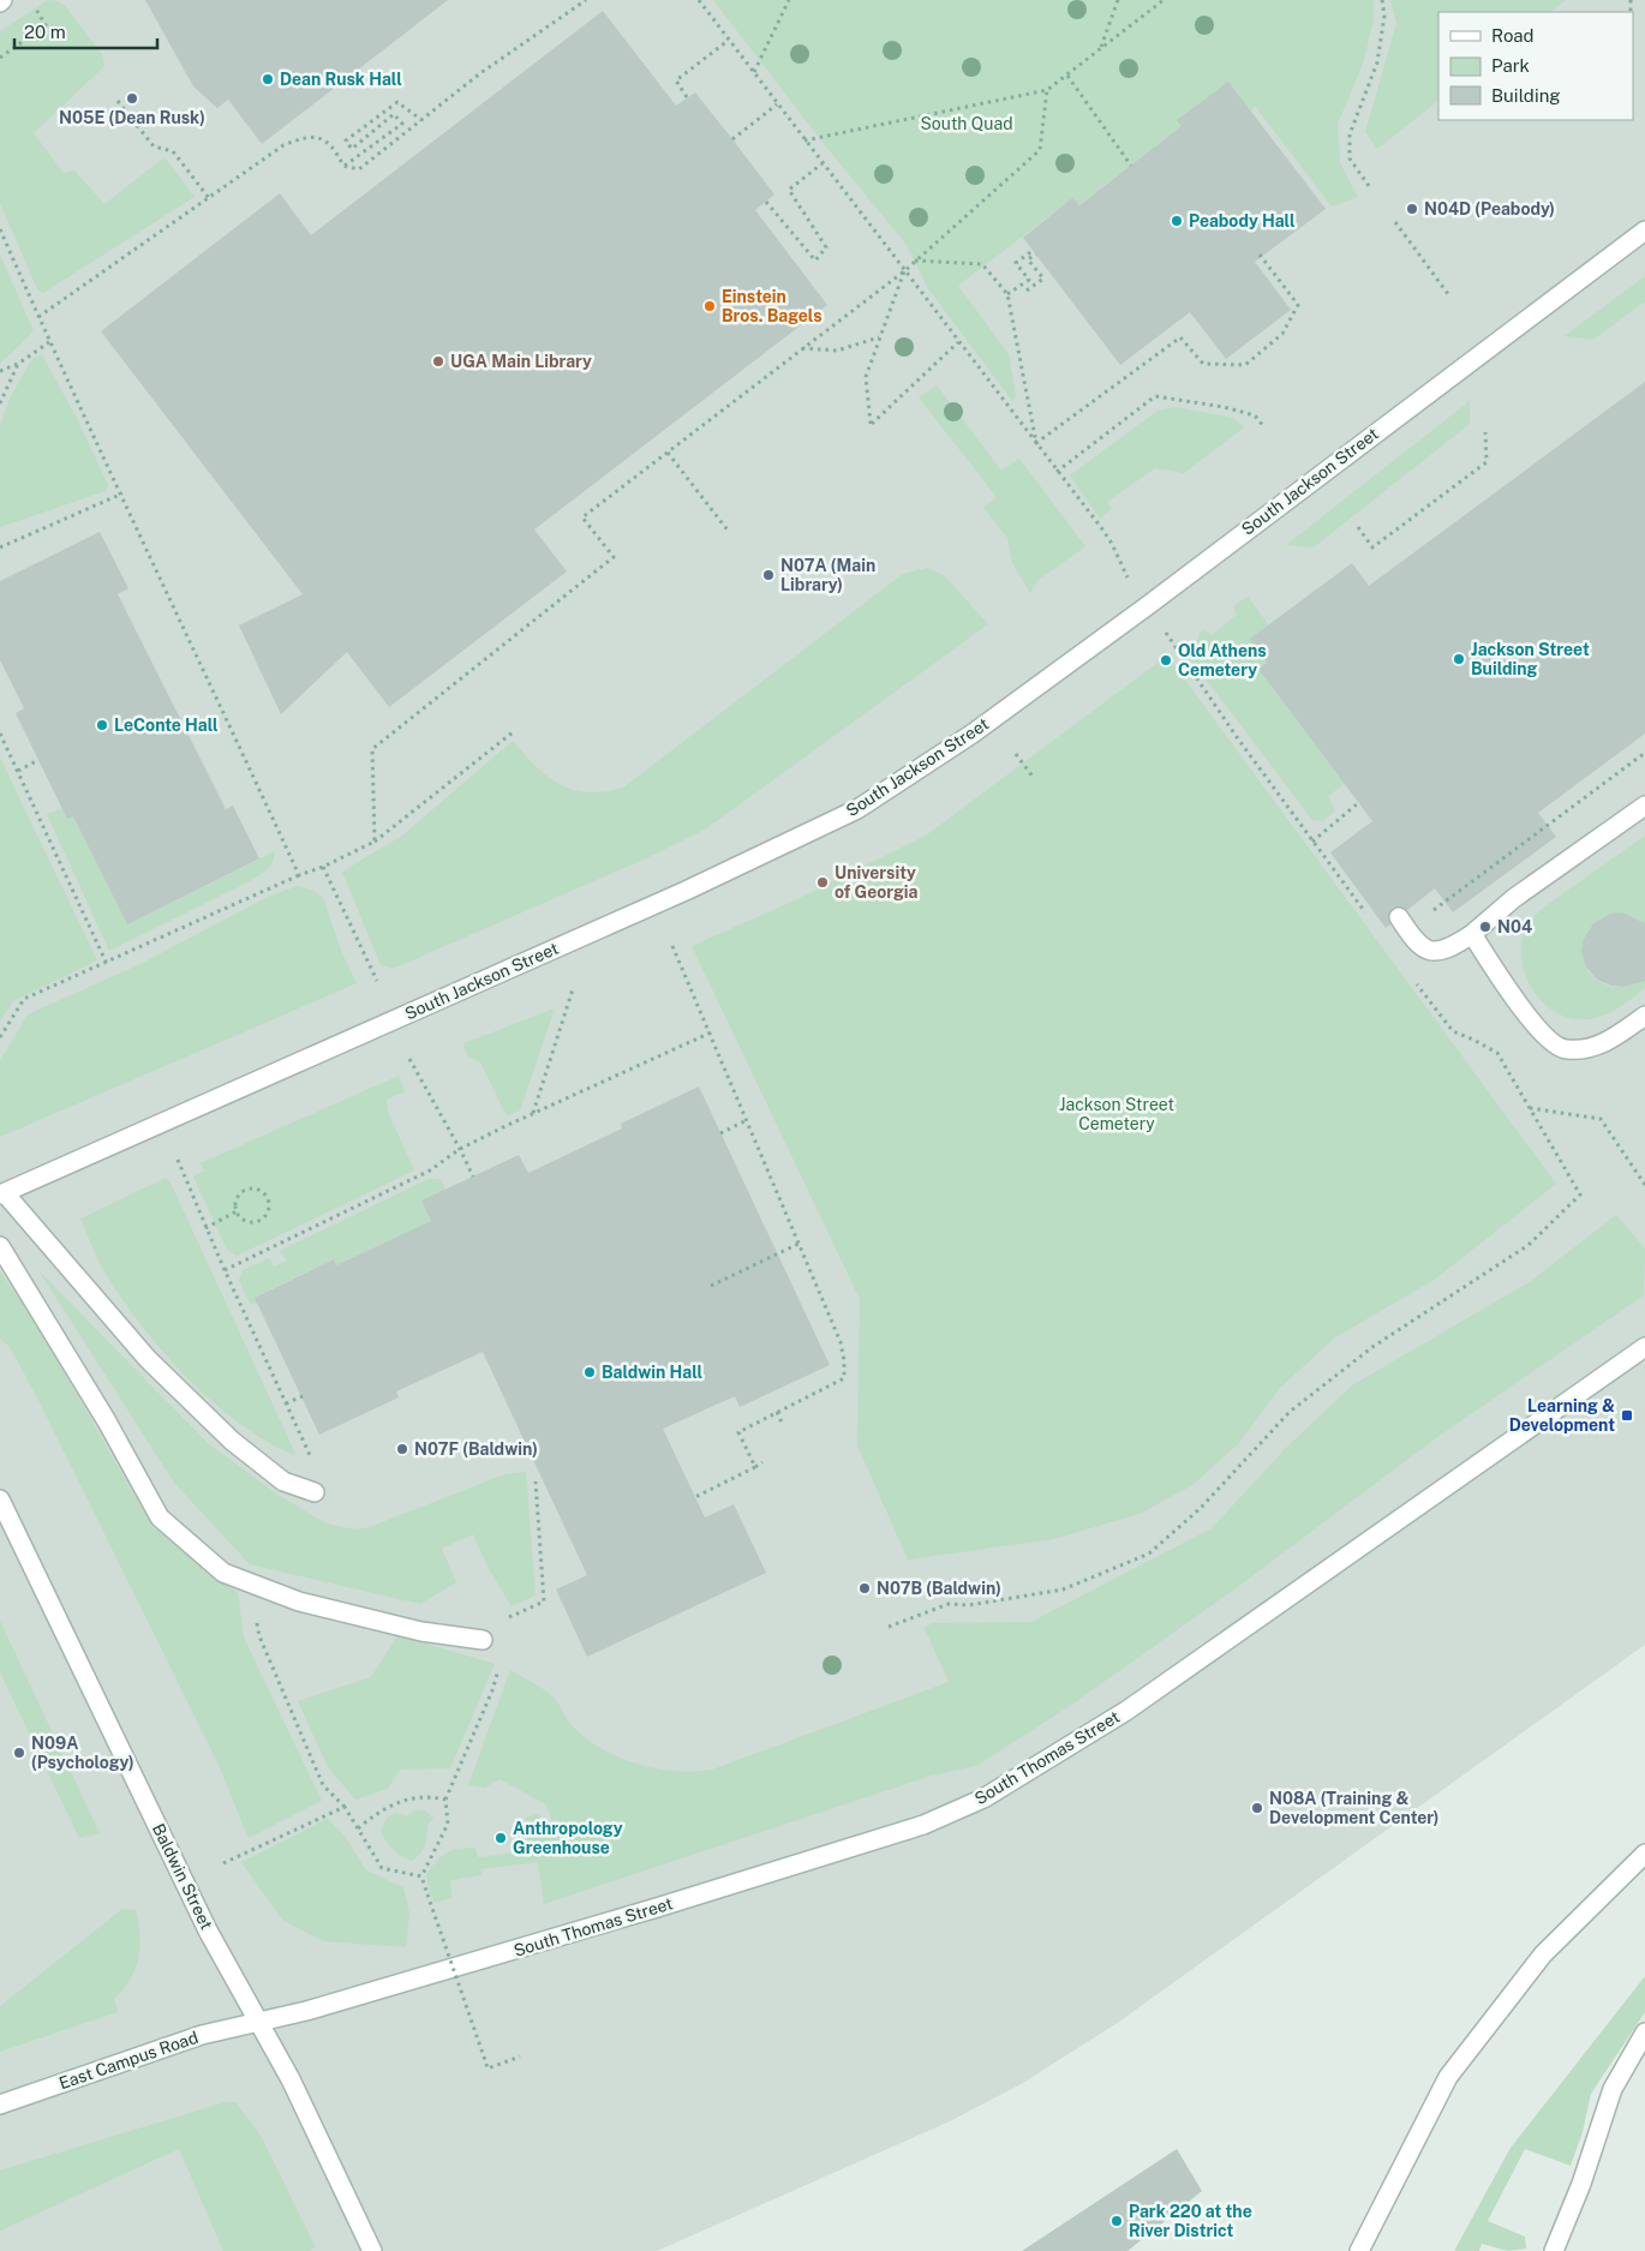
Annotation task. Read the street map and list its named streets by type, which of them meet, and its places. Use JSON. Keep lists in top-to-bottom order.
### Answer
{
  "streets": {
    "street": [
      "South Jackson Street",
      "South Thomas Street",
      "Baldwin Street",
      "East Campus Road"
    ]
  },
  "crossings": [
    ["South Thomas Street", "Baldwin Street"],
    ["South Thomas Street", "East Campus Road"],
    ["Baldwin Street", "East Campus Road"]
  ],
  "parks": ["South Quad", "Jackson Street Cemetery"],
  "places": {
    "other": [
      "Dean Rusk Hall",
      "N05E (Dean Rusk)",
      "N04D (Peabody)",
      "Peabody Hall",
      "Einstein Bros. Bagels",
      "UGA Main Library",
      "N07A (Main Library)",
      "Jackson Street Building",
      "Old Athens Cemetery",
      "LeConte Hall",
      "University of Georgia",
      "N04",
      "Baldwin Hall",
      "N07F (Baldwin)",
      "N07B (Baldwin)",
      "N09A (Psychology)",
      "N08A (Training & Development Center)",
      "Anthropology Greenhouse",
      "Park 220 at the River District"
    ],
    "transit": ["Learning & Development"]
  },
  "legend": ["Road", "Park", "Building"],
  "scale_bar": "20 m"
}
